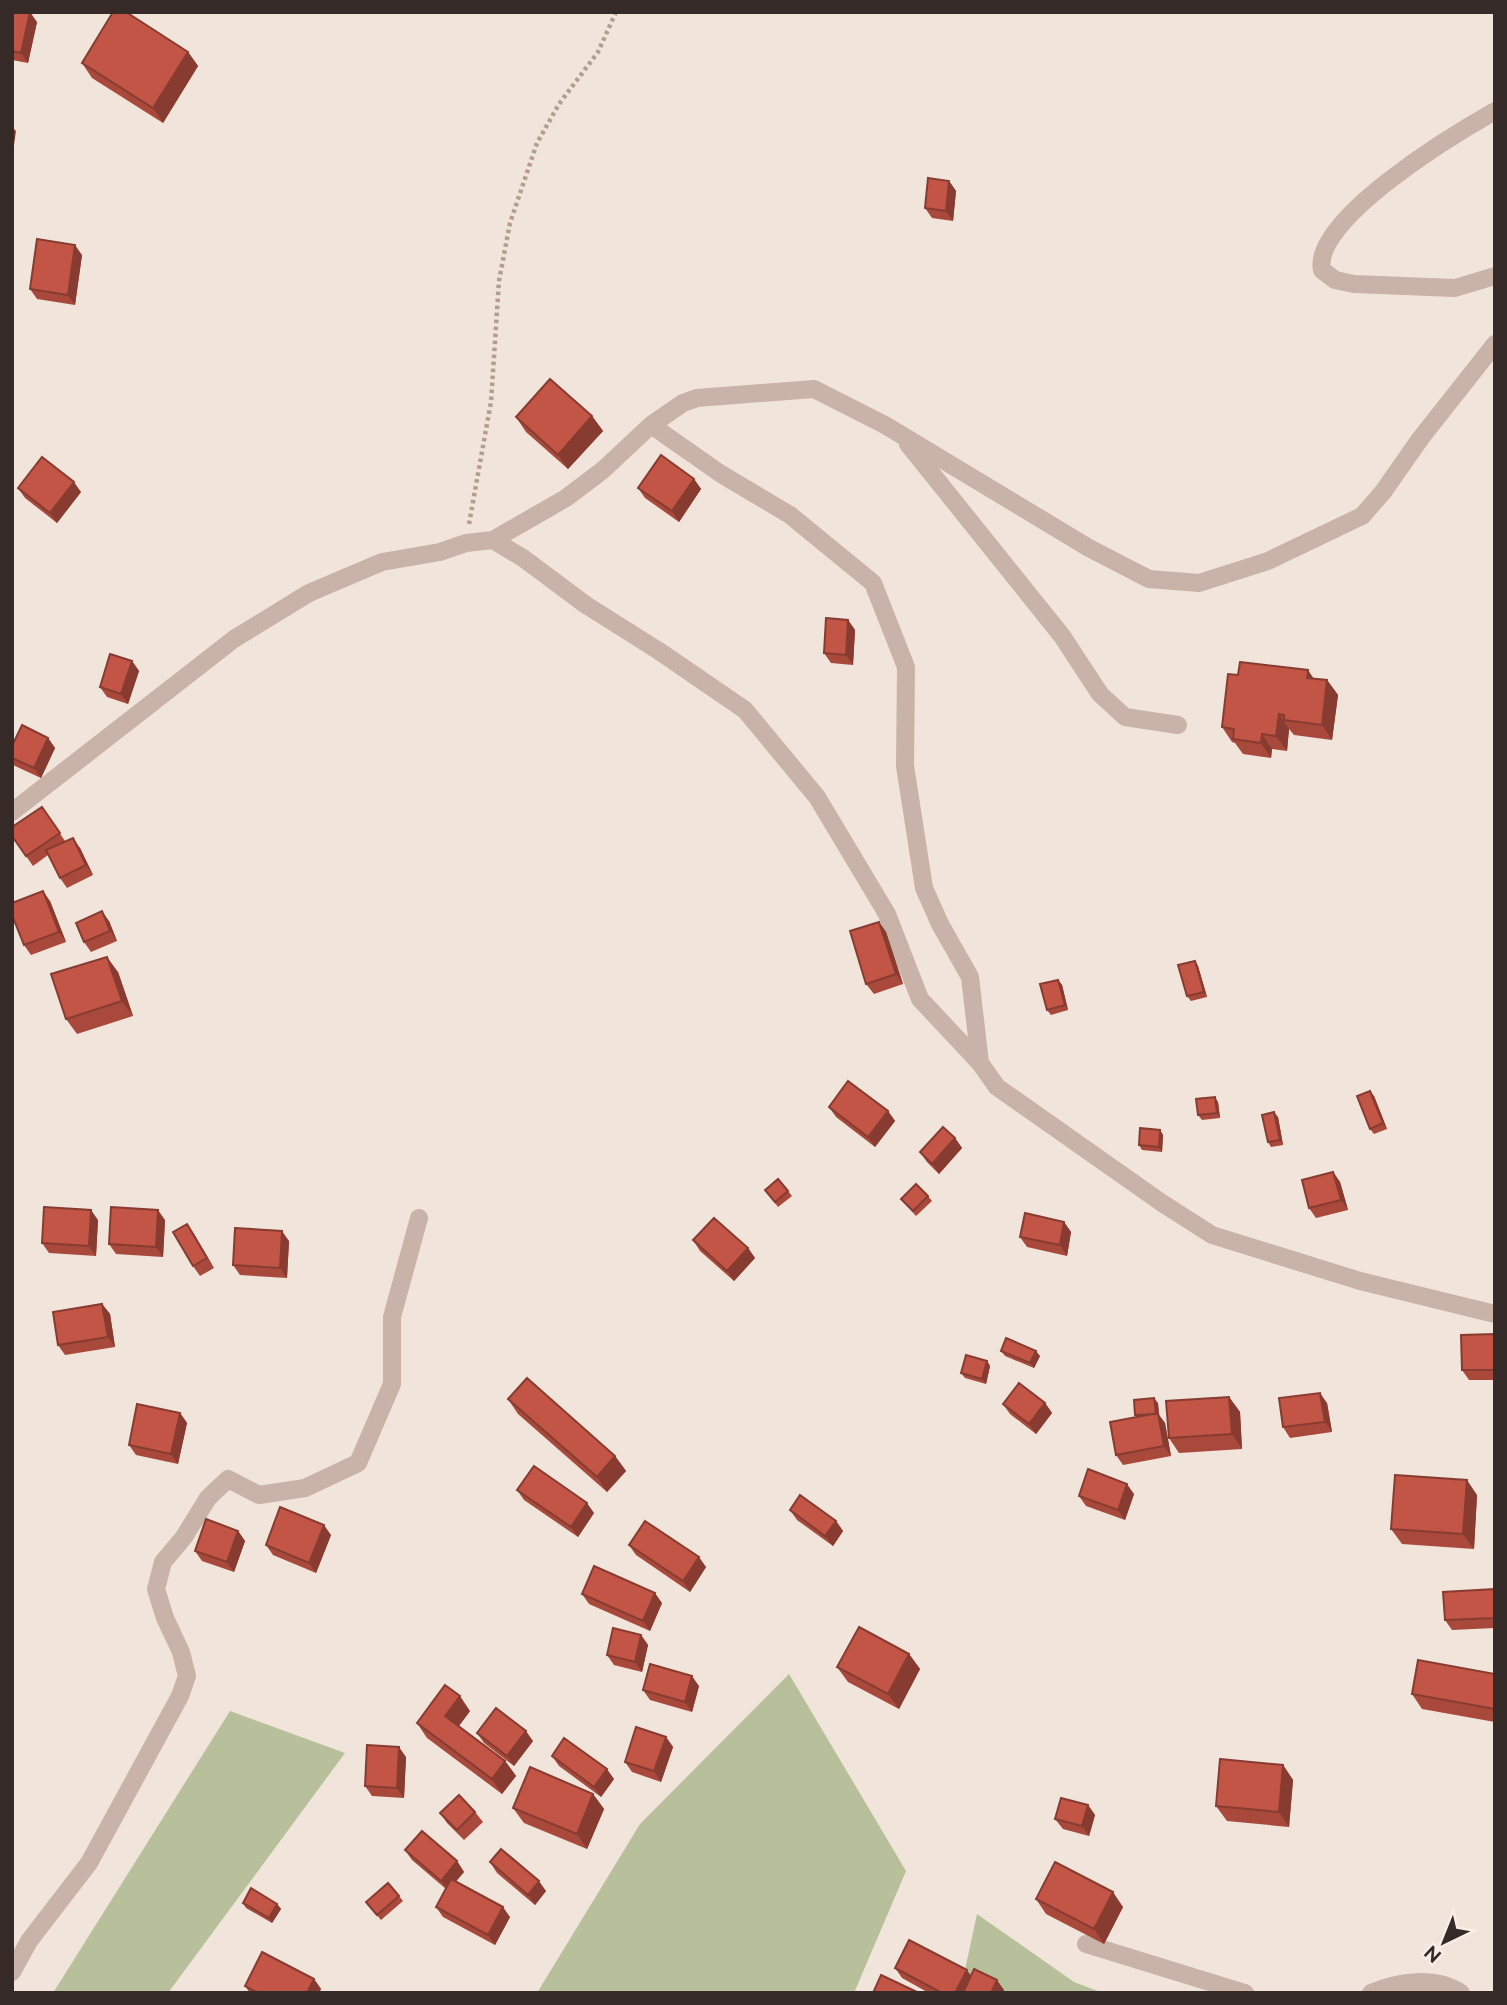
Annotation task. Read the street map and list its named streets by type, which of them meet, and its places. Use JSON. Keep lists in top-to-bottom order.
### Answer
{
  "north": "bottom left"
}
